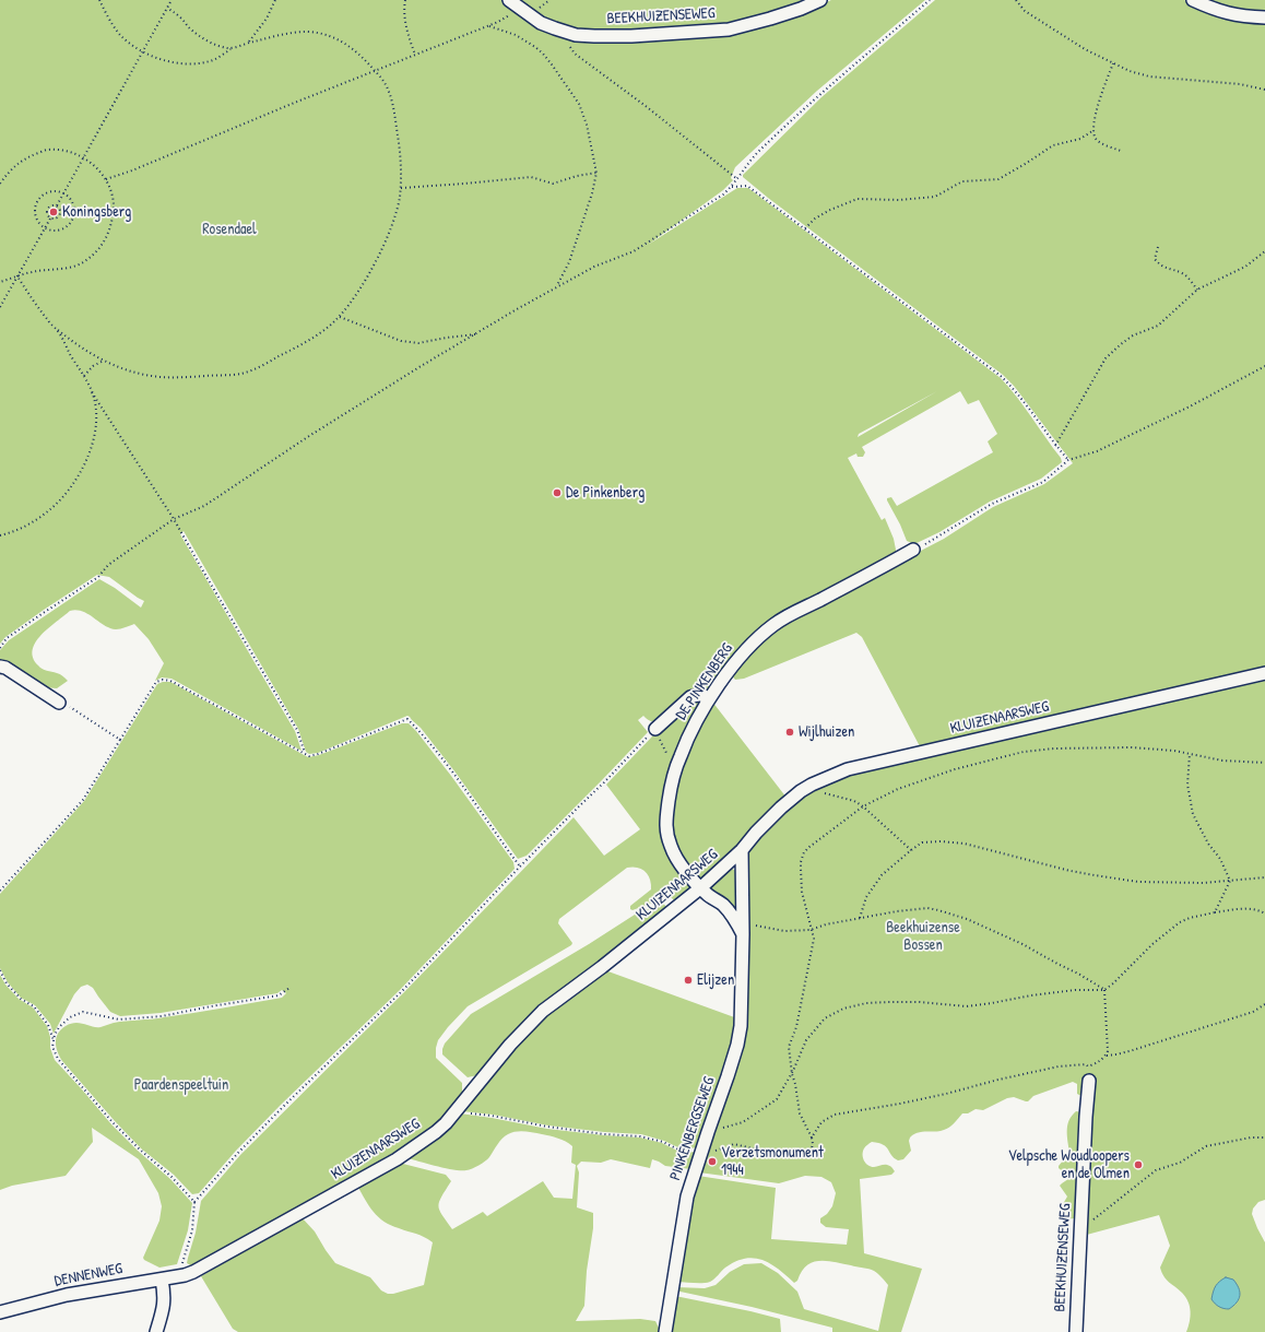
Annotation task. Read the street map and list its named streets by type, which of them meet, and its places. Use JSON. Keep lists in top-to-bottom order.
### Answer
{
  "streets": {
    "street": [
      "BEEKHUIZENSEWEG",
      "DE PINKENBERG",
      "KLUIZENAARSWEG",
      "PINKENBERGSEWEG",
      "DENNENWEG"
    ]
  },
  "crossings": [
    ["DE PINKENBERG", "KLUIZENAARSWEG"],
    ["KLUIZENAARSWEG", "PINKENBERGSEWEG"],
    ["KLUIZENAARSWEG", "DENNENWEG"]
  ],
  "parks": ["Rosendael", "Beekhuizense Bossen", "Paardenspeeltuin"],
  "places": [
    "Koningsberg",
    "De Pinkenberg",
    "Wijlhuizen",
    "Elijzen",
    "Verzetsmonument 1944",
    "Velpsche Woudloopers en de Olmen"
  ]
}
